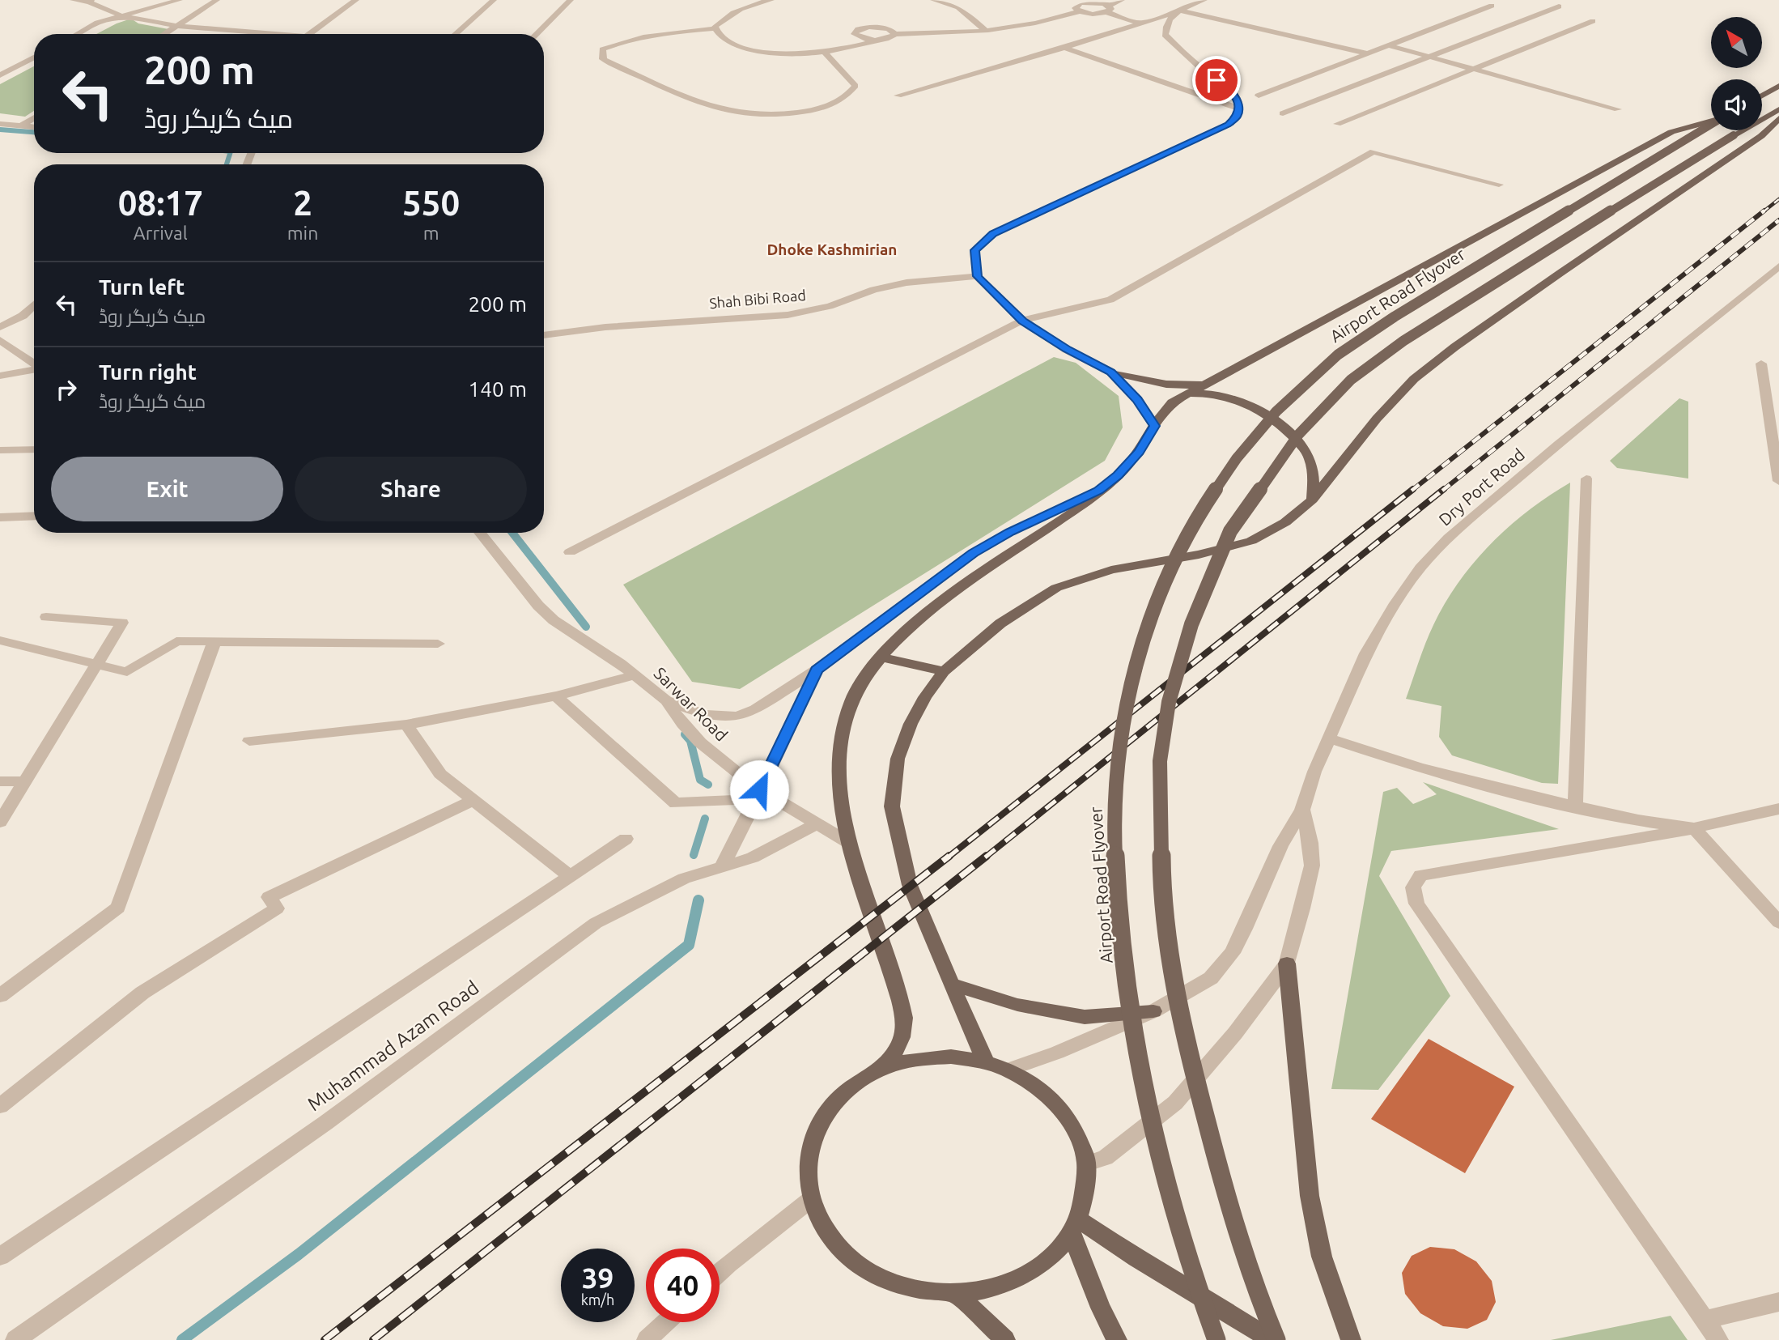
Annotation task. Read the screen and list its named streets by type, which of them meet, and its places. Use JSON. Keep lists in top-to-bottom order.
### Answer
{
  "streets": {
    "main road": ["Airport Road Flyover"],
    "street": [
      "Shah Bibi Road",
      "Dry Port Road",
      "Sarwar Road",
      "Muhammad Azam Road"
    ]
  },
  "crossings": [
    ["Sarwar Road", "Muhammad Azam Road"]
  ],
  "districts": ["Dhoke Kashmirian"],
  "north": "top left",
  "page": {
    "turn": ["200 m", "میک گریگر روڈ"],
    "eta": [
      "08:17",
      "Arrival",
      "2",
      "min",
      "550",
      "m"
    ],
    "list": [
      {
        "name": "Turn left",
        "note": "میک گریگر روڈ",
        "value": "200 m"
      },
      {
        "name": "Turn right",
        "note": "میک گریگر روڈ",
        "value": "140 m"
      }
    ],
    "buttons": ["Exit", "Share"],
    "speed": "39 km/h",
    "limit": "40"
  }
}
